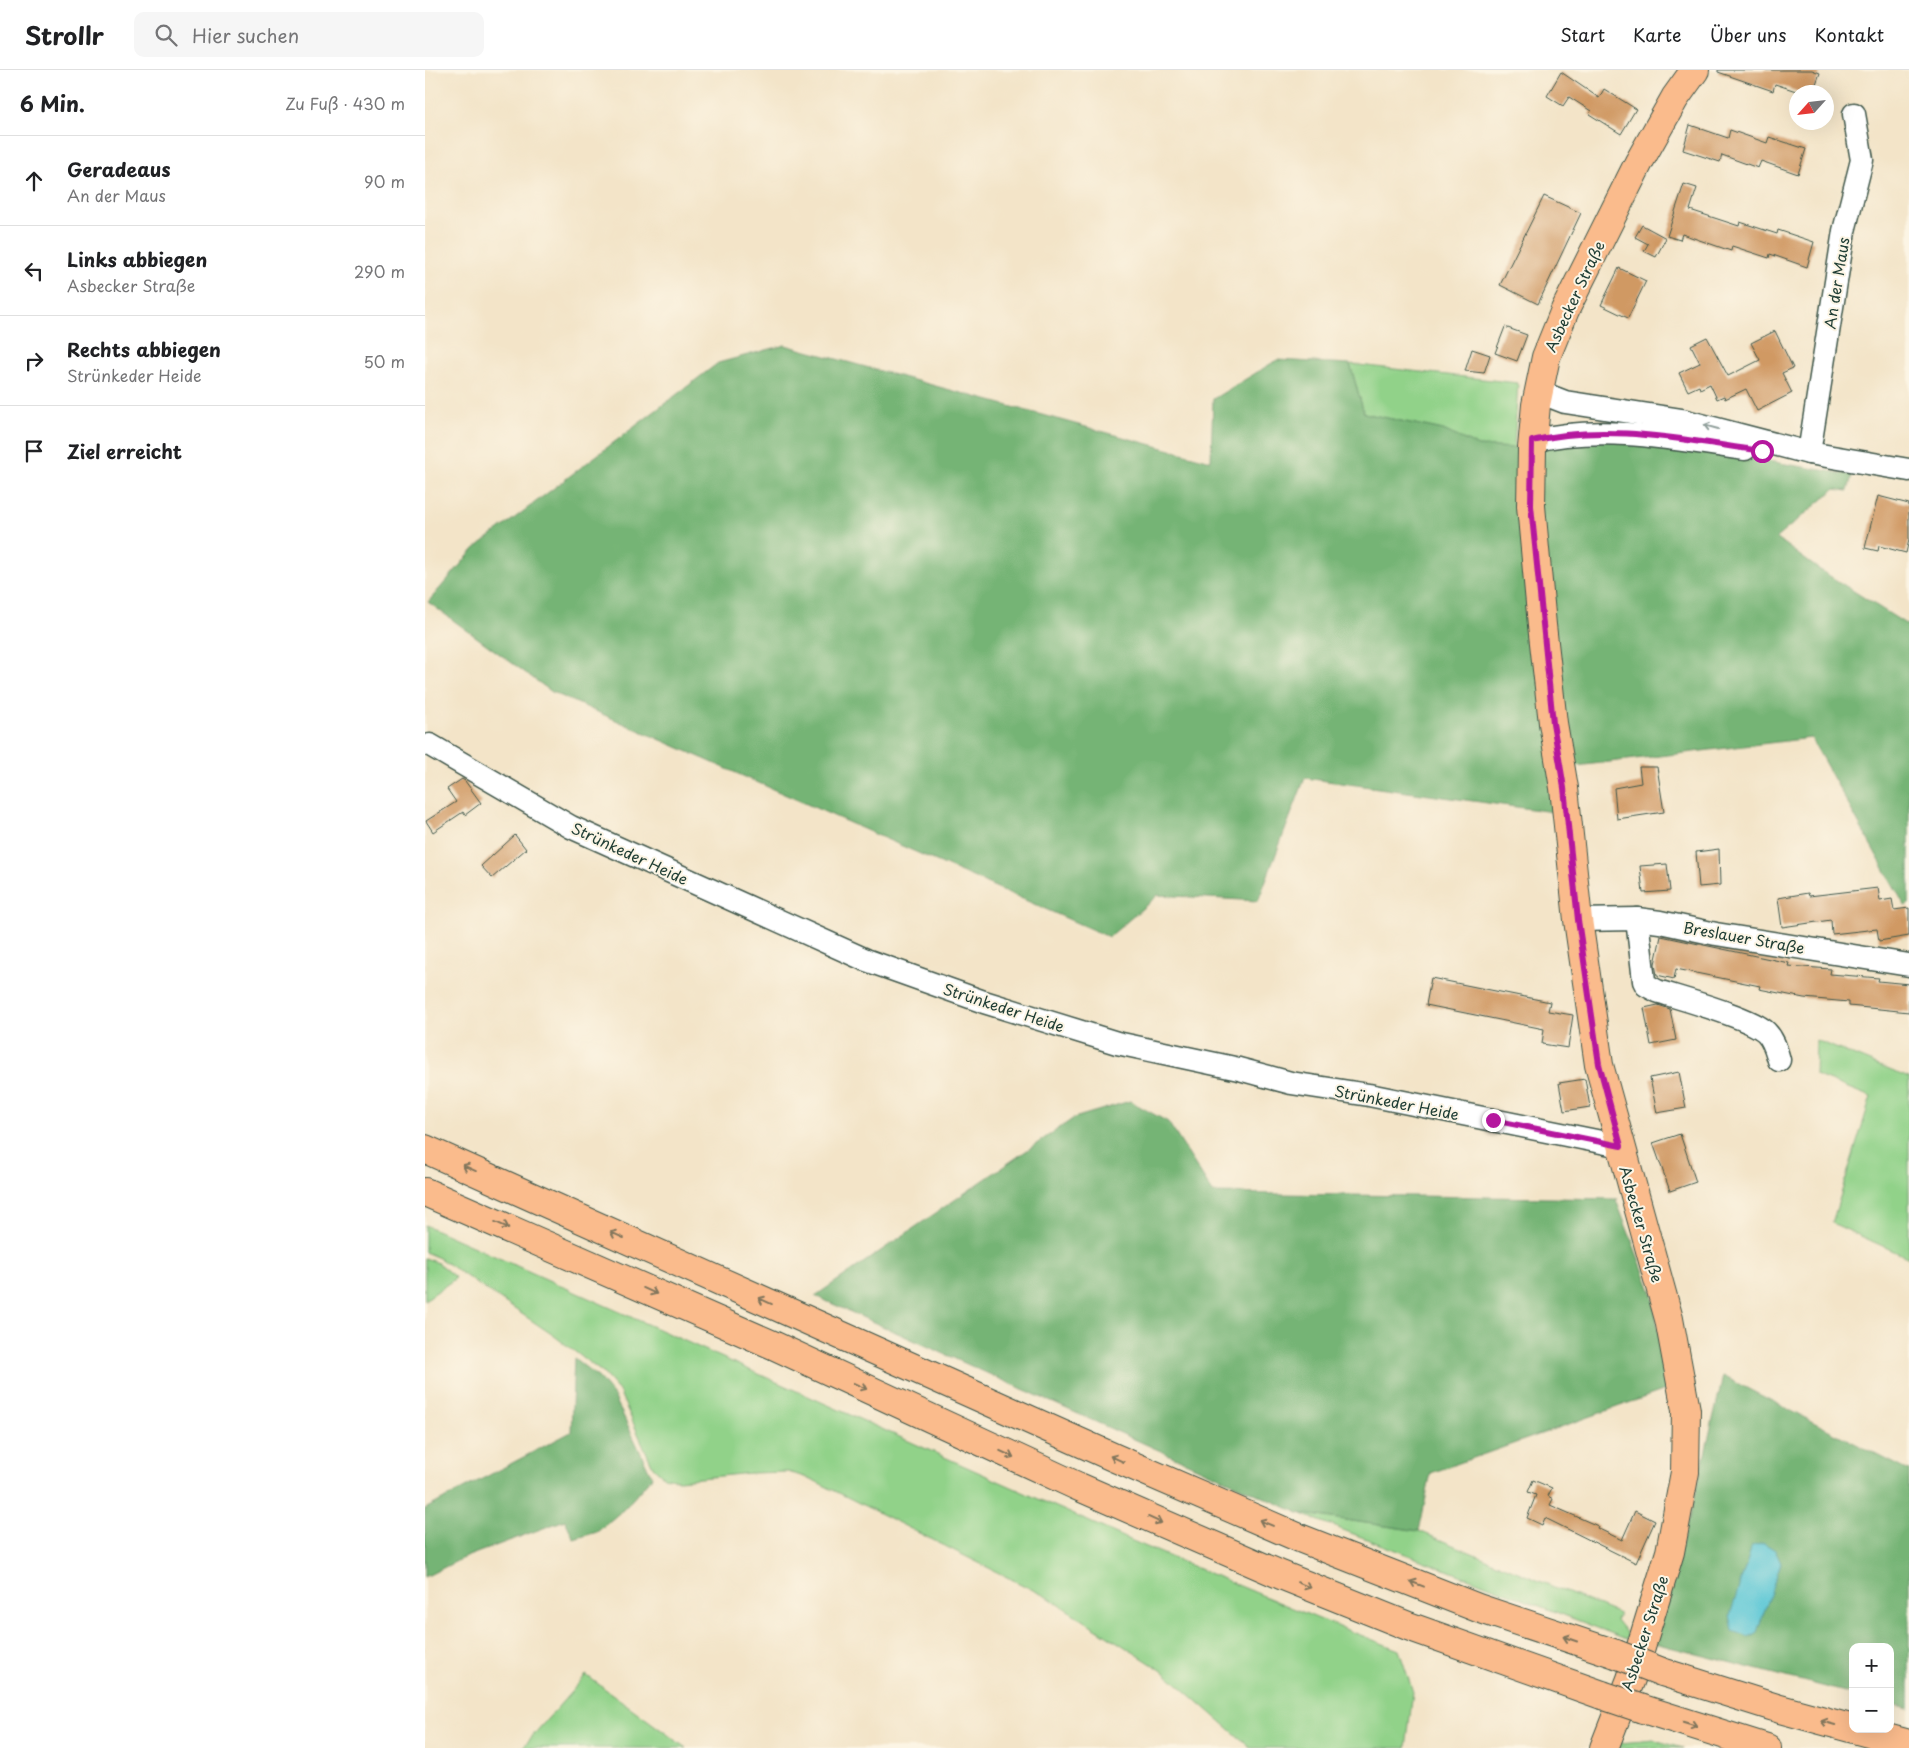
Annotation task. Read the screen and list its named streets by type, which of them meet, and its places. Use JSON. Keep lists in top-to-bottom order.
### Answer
{
  "streets": {
    "main road": ["Asbecker Straße"],
    "street": ["An der Maus", "Strünkeder Heide", "Breslauer Straße"]
  },
  "crossings": [
    ["Asbecker Straße", "Strünkeder Heide"],
    ["Asbecker Straße", "Breslauer Straße"]
  ],
  "north": "bottom left",
  "page": {
    "header": "Strollr",
    "search": "Hier suchen",
    "nav": [
      "Start",
      "Karte",
      "Über uns",
      "Kontakt"
    ],
    "heading": ["6 Min.", "Zu Fuß · 430 m"],
    "list": [
      ["Geradeaus", "An der Maus", "90 m"],
      ["Links abbiegen", "Asbecker Straße", "290 m"],
      ["Rechts abbiegen", "Strünkeder Heide", "50 m"],
      "Ziel erreicht"
    ],
    "map_buttons": ["+", "−"]
  }
}
